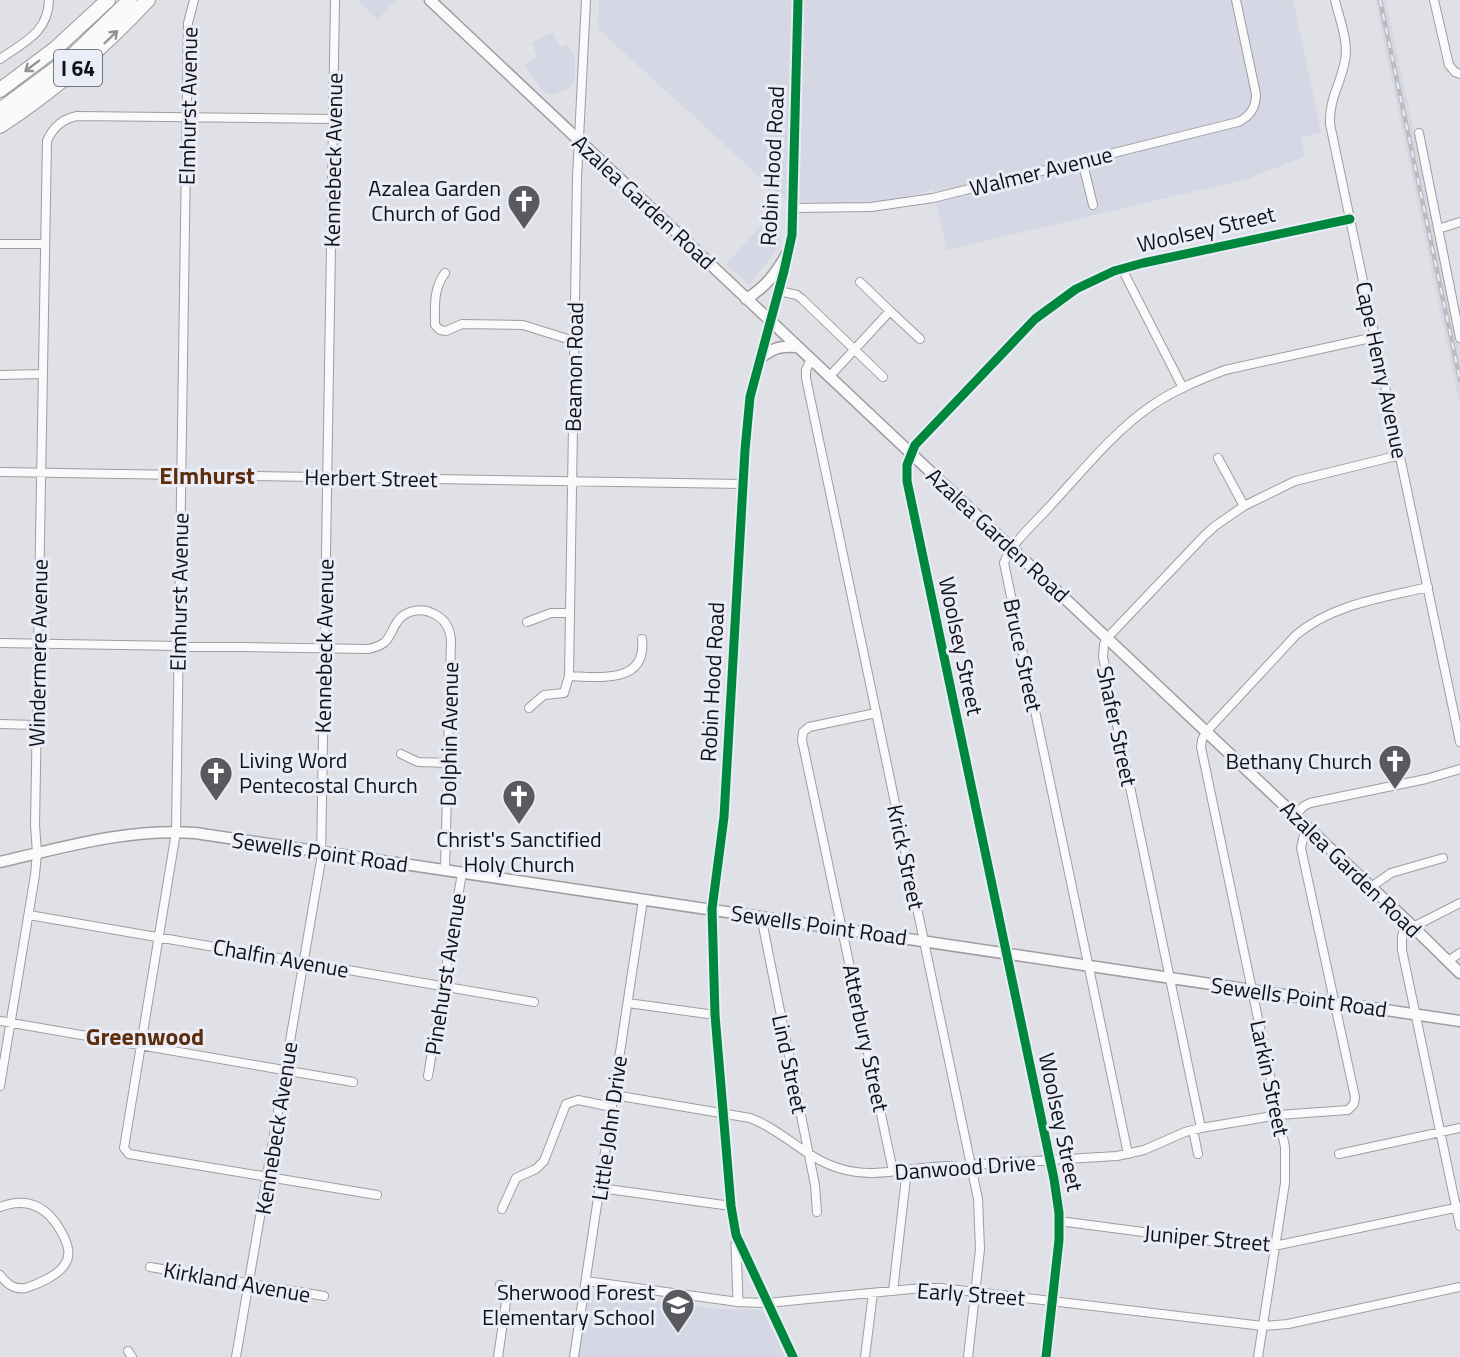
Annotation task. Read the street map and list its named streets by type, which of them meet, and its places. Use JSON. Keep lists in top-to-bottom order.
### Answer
{
  "streets": {
    "highway": ["I 64"],
    "main road": ["Azalea Garden Road", "Sewells Point Road"],
    "street": [
      "Elmhurst Avenue",
      "Kennebeck Avenue",
      "Robin Hood Road",
      "Walmer Avenue",
      "Woolsey Street",
      "Beamon Road",
      "Cape Henry Avenue",
      "Herbert Street",
      "Windermere Avenue",
      "Bruce Street",
      "Shafer Street",
      "Dolphin Avenue",
      "Krick Street",
      "Chalfin Avenue",
      "Pinehurst Avenue",
      "Atterbury Street",
      "Lind Street",
      "Larkin Street",
      "Little John Drive",
      "Danwood Drive",
      "Juniper Street",
      "Kirkland Avenue",
      "Early Street"
    ]
  },
  "crossings": [
    ["Elmhurst Avenue", "Kennebeck Avenue"],
    ["Elmhurst Avenue", "Herbert Street"],
    ["Elmhurst Avenue", "Windermere Avenue"],
    ["Elmhurst Avenue", "Sewells Point Road"],
    ["Elmhurst Avenue", "Chalfin Avenue"],
    ["Kennebeck Avenue", "Herbert Street"],
    ["Kennebeck Avenue", "Windermere Avenue"],
    ["Kennebeck Avenue", "Dolphin Avenue"],
    ["Kennebeck Avenue", "Sewells Point Road"],
    ["Kennebeck Avenue", "Chalfin Avenue"],
    ["Kennebeck Avenue", "Kirkland Avenue"],
    ["Robin Hood Road", "Walmer Avenue"],
    ["Robin Hood Road", "Azalea Garden Road"],
    ["Robin Hood Road", "Herbert Street"],
    ["Robin Hood Road", "Sewells Point Road"],
    ["Robin Hood Road", "Danwood Drive"],
    ["Robin Hood Road", "Early Street"],
    ["Azalea Garden Road", "Woolsey Street"],
    ["Azalea Garden Road", "Beamon Road"],
    ["Azalea Garden Road", "Bruce Street"],
    ["Azalea Garden Road", "Shafer Street"],
    ["Azalea Garden Road", "Krick Street"],
    ["Azalea Garden Road", "Larkin Street"],
    ["Woolsey Street", "Cape Henry Avenue"],
    ["Woolsey Street", "Sewells Point Road"],
    ["Woolsey Street", "Danwood Drive"],
    ["Woolsey Street", "Juniper Street"],
    ["Woolsey Street", "Early Street"],
    ["Beamon Road", "Herbert Street"],
    ["Cape Henry Avenue", "Bruce Street"],
    ["Cape Henry Avenue", "Shafer Street"],
    ["Herbert Street", "Windermere Avenue"],
    ["Windermere Avenue", "Sewells Point Road"],
    ["Windermere Avenue", "Chalfin Avenue"],
    ["Bruce Street", "Sewells Point Road"],
    ["Bruce Street", "Danwood Drive"],
    ["Shafer Street", "Sewells Point Road"],
    ["Shafer Street", "Danwood Drive"],
    ["Dolphin Avenue", "Sewells Point Road"],
    ["Sewells Point Road", "Krick Street"],
    ["Sewells Point Road", "Pinehurst Avenue"],
    ["Sewells Point Road", "Atterbury Street"],
    ["Sewells Point Road", "Lind Street"],
    ["Sewells Point Road", "Larkin Street"],
    ["Sewells Point Road", "Little John Drive"],
    ["Sewells Point Road", "Danwood Drive"],
    ["Krick Street", "Atterbury Street"],
    ["Krick Street", "Danwood Drive"],
    ["Krick Street", "Early Street"],
    ["Chalfin Avenue", "Pinehurst Avenue"],
    ["Atterbury Street", "Danwood Drive"],
    ["Lind Street", "Danwood Drive"],
    ["Larkin Street", "Danwood Drive"],
    ["Larkin Street", "Juniper Street"],
    ["Larkin Street", "Early Street"],
    ["Little John Drive", "Danwood Drive"],
    ["Little John Drive", "Early Street"]
  ],
  "districts": ["Elmhurst", "Greenwood"],
  "places": {
    "church": [
      "Azalea Garden Church of God",
      "Bethany Church",
      "Living Word Pentecostal Church",
      "Christ's Sanctified Holy Church"
    ],
    "school or university": ["Sherwood Forest Elementary School"]
  }
}
